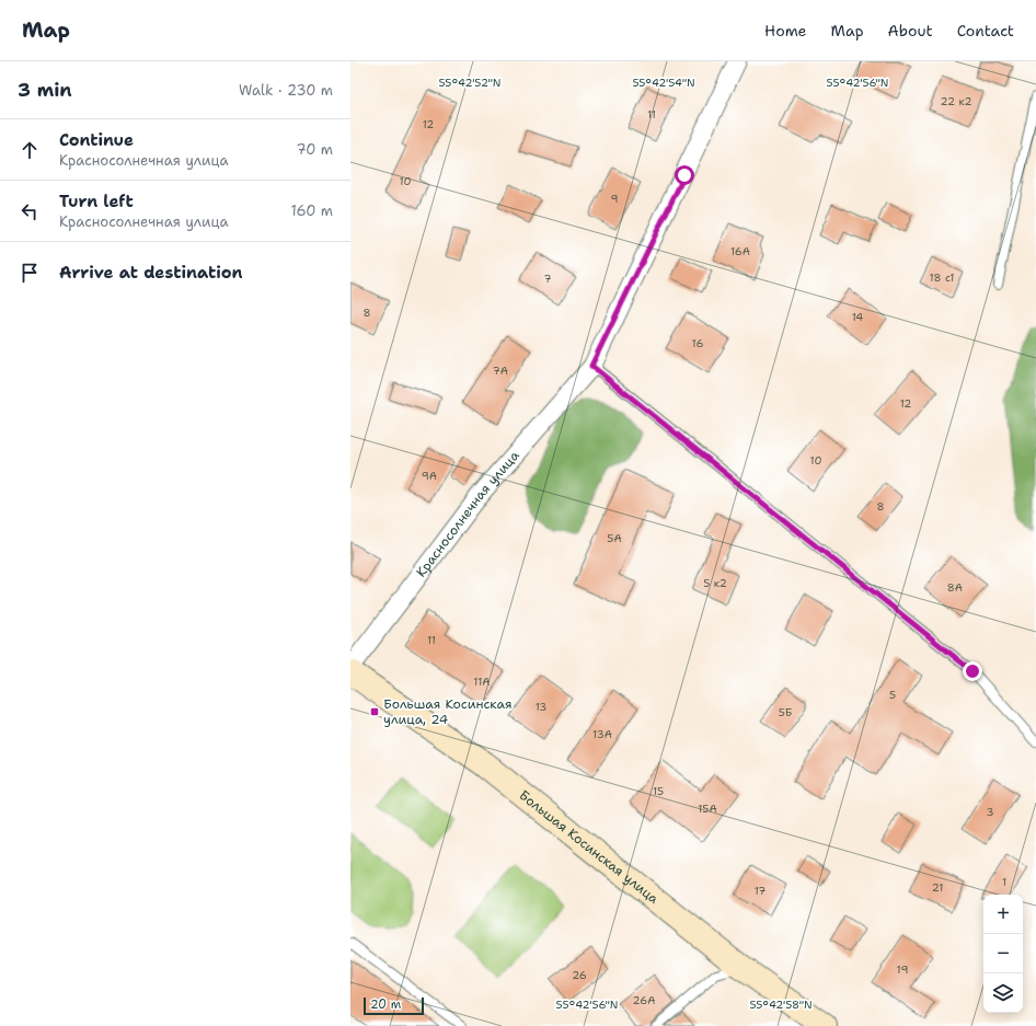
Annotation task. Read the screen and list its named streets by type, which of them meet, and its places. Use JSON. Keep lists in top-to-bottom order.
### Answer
{
  "streets": {
    "street": ["Красносолнечная улица", "Большая Косинская улица"]
  },
  "places": {
    "transit": ["Большая Косинская улица, 24"]
  },
  "house_numbers": [
    "22 к2",
    "11",
    "12",
    "10",
    "9",
    "16А",
    "18 с1",
    "7",
    "8",
    "14",
    "16",
    "7А",
    "12",
    "10",
    "9А",
    "8",
    "5А",
    "5 к2",
    "8А",
    "11",
    "11А",
    "5",
    "13",
    "5Б",
    "13А",
    "15",
    "15А",
    "3",
    "1",
    "21",
    "17",
    "19",
    "26",
    "26А"
  ],
  "scale_bar": "20 m",
  "page": {
    "header": "Map",
    "nav": [
      "Home",
      "Map",
      "About",
      "Contact"
    ],
    "heading": ["3 min", "Walk · 230 m"],
    "list": [
      ["Continue", "Красносолнечная улица", "70 m"],
      ["Turn left", "Красносолнечная улица", "160 m"],
      "Arrive at destination"
    ],
    "map_buttons": ["+", "−"],
    "scale": "20 m"
  },
  "coordinates": [
    "55°42'52\"N",
    "55°42'54\"N",
    "55°42'56\"N",
    "55°42'58\"N"
  ]
}
